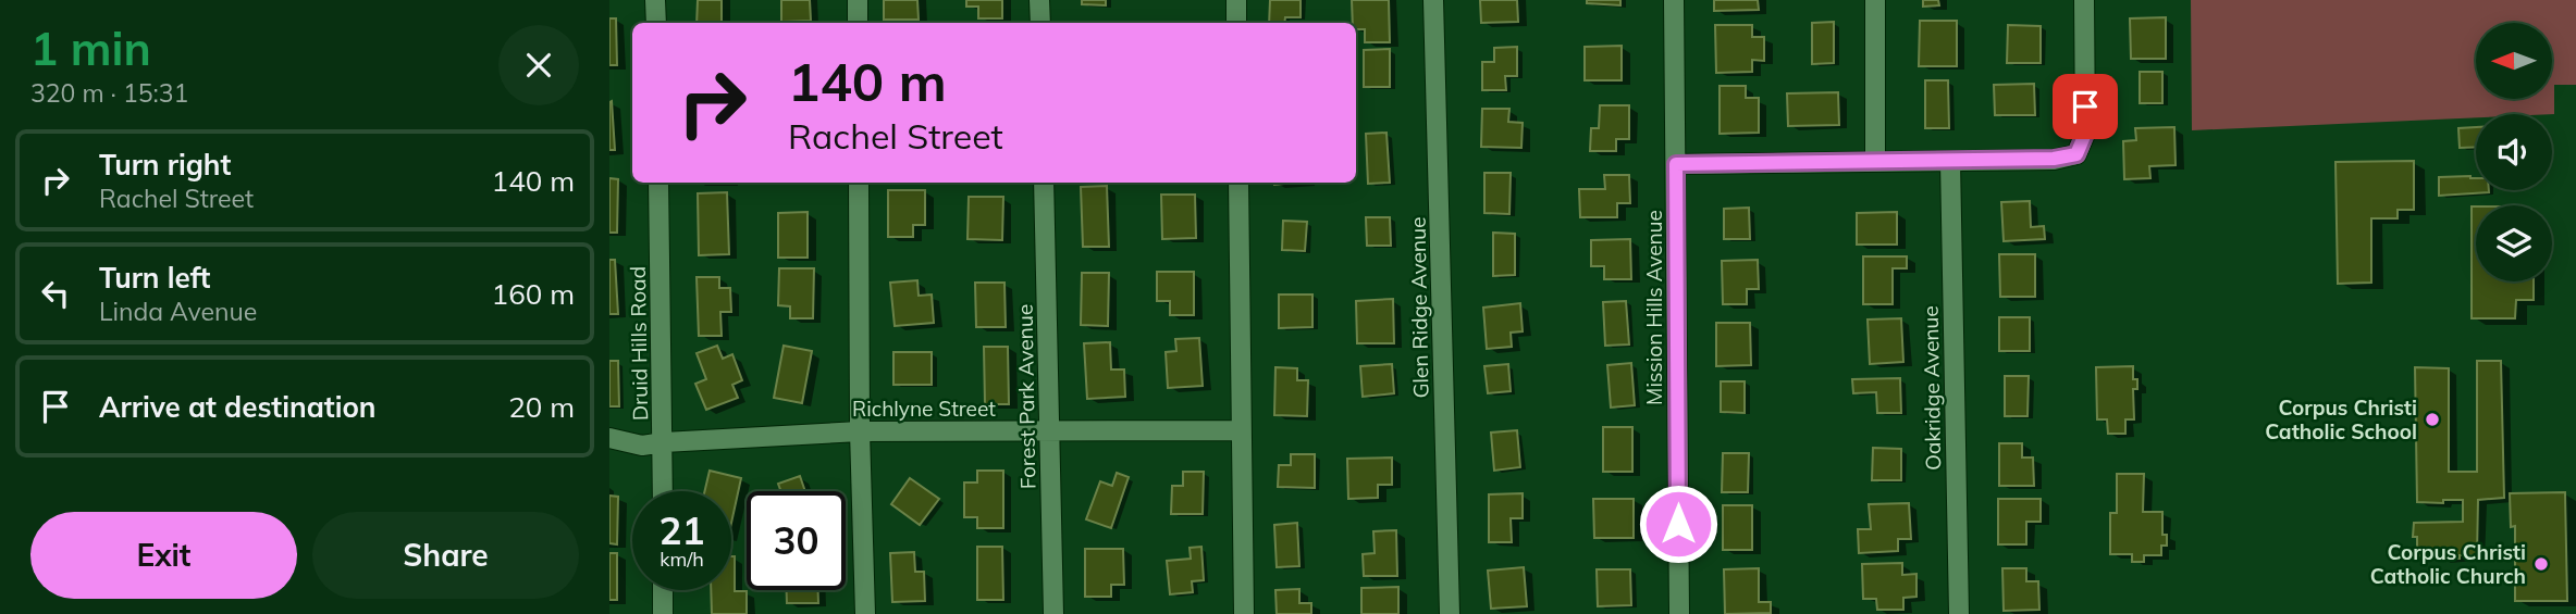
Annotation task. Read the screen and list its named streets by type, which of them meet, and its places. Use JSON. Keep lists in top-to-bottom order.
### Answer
{
  "streets": {
    "street": [
      "Glen Ridge Avenue",
      "Mission Hills Avenue",
      "Druid Hills Road",
      "Oakridge Avenue",
      "Forest Park Avenue",
      "Richlyne Street"
    ]
  },
  "crossings": [
    ["Druid Hills Road", "Richlyne Street"],
    ["Forest Park Avenue", "Richlyne Street"]
  ],
  "places": ["Corpus Christi Catholic School", "Corpus Christi Catholic Church"],
  "north": "left",
  "page": {
    "heading": ["1 min", "320 m · 15:31"],
    "turn": ["140 m", "Rachel Street"],
    "list": [
      {
        "name": "Turn right",
        "note": "Rachel Street",
        "value": "140 m"
      },
      {
        "name": "Turn left",
        "note": "Linda Avenue",
        "value": "160 m"
      },
      {
        "name": "Arrive at destination",
        "value": "20 m"
      }
    ],
    "speed": "21 km/h",
    "limit": "30",
    "buttons": ["Exit", "Share"]
  }
}
